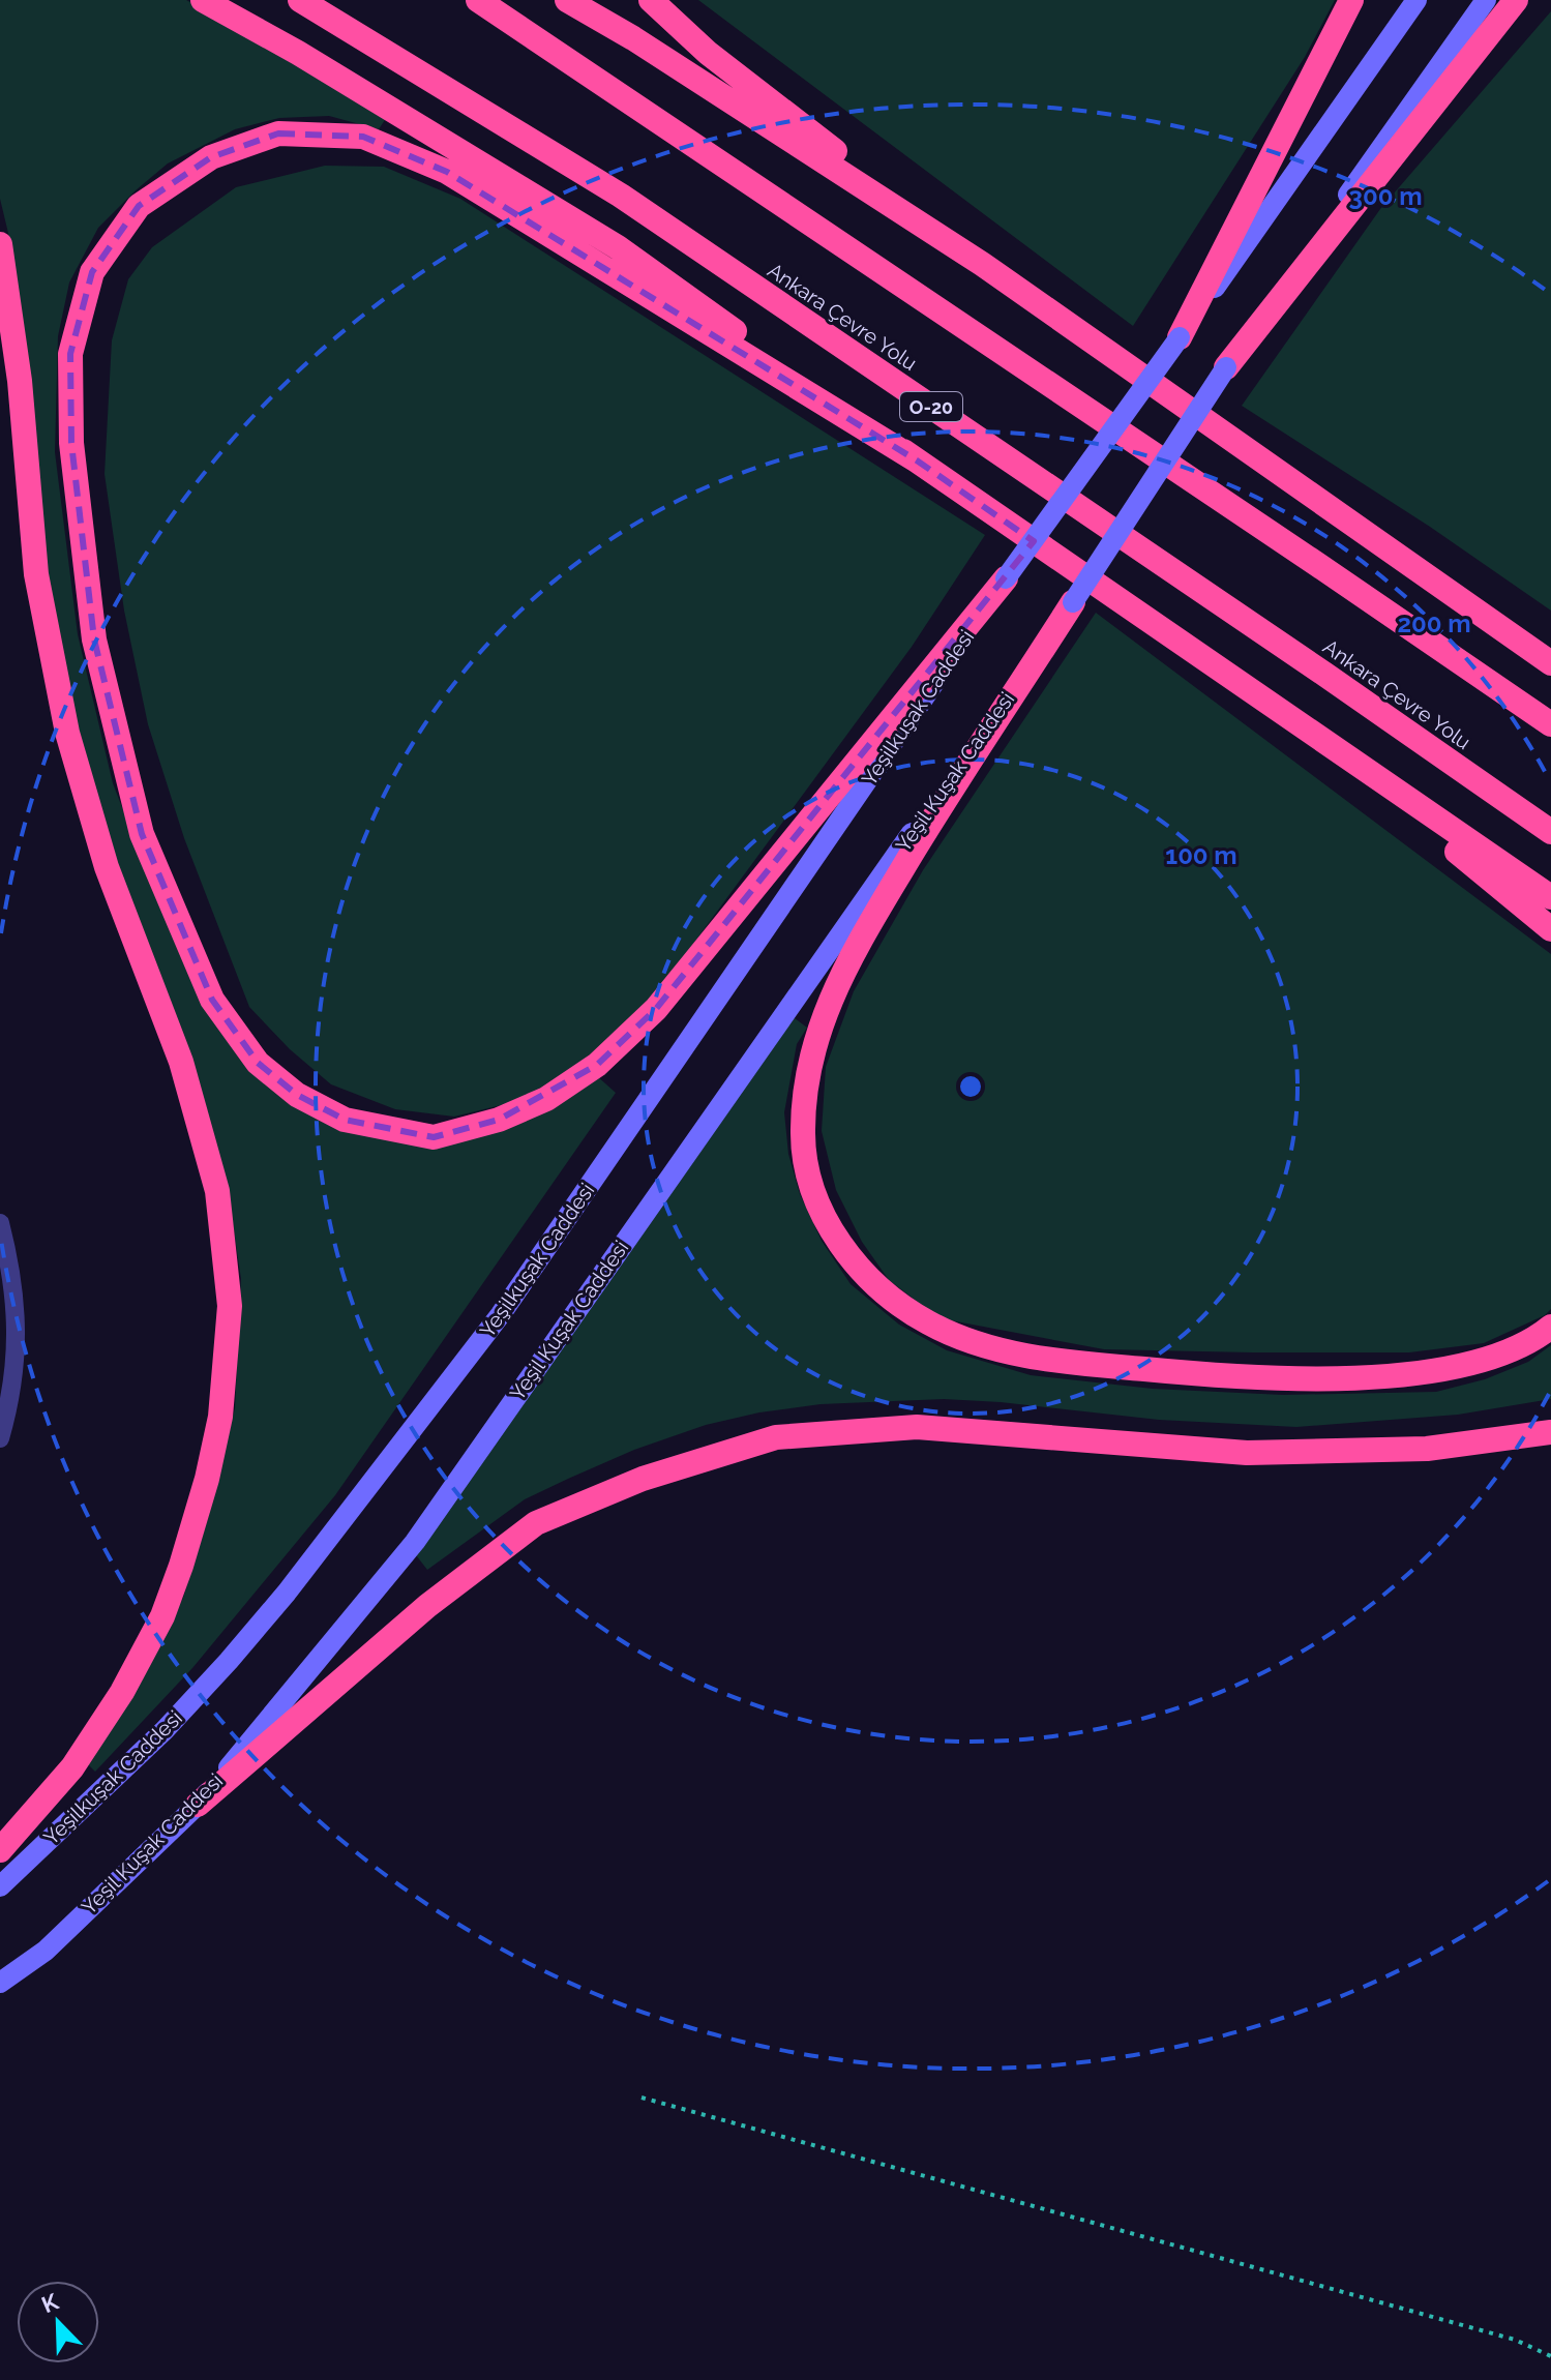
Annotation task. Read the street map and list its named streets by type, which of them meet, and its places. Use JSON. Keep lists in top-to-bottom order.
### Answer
{
  "streets": {
    "highway": ["Ankara Çevre Yolu", "O-20"],
    "main road": ["Yeşilkuşak Caddesi", "Yeşil Kuşak Caddesi"]
  },
  "north": "top left",
  "rings": ["300 m", "200 m", "100 m"]
}
